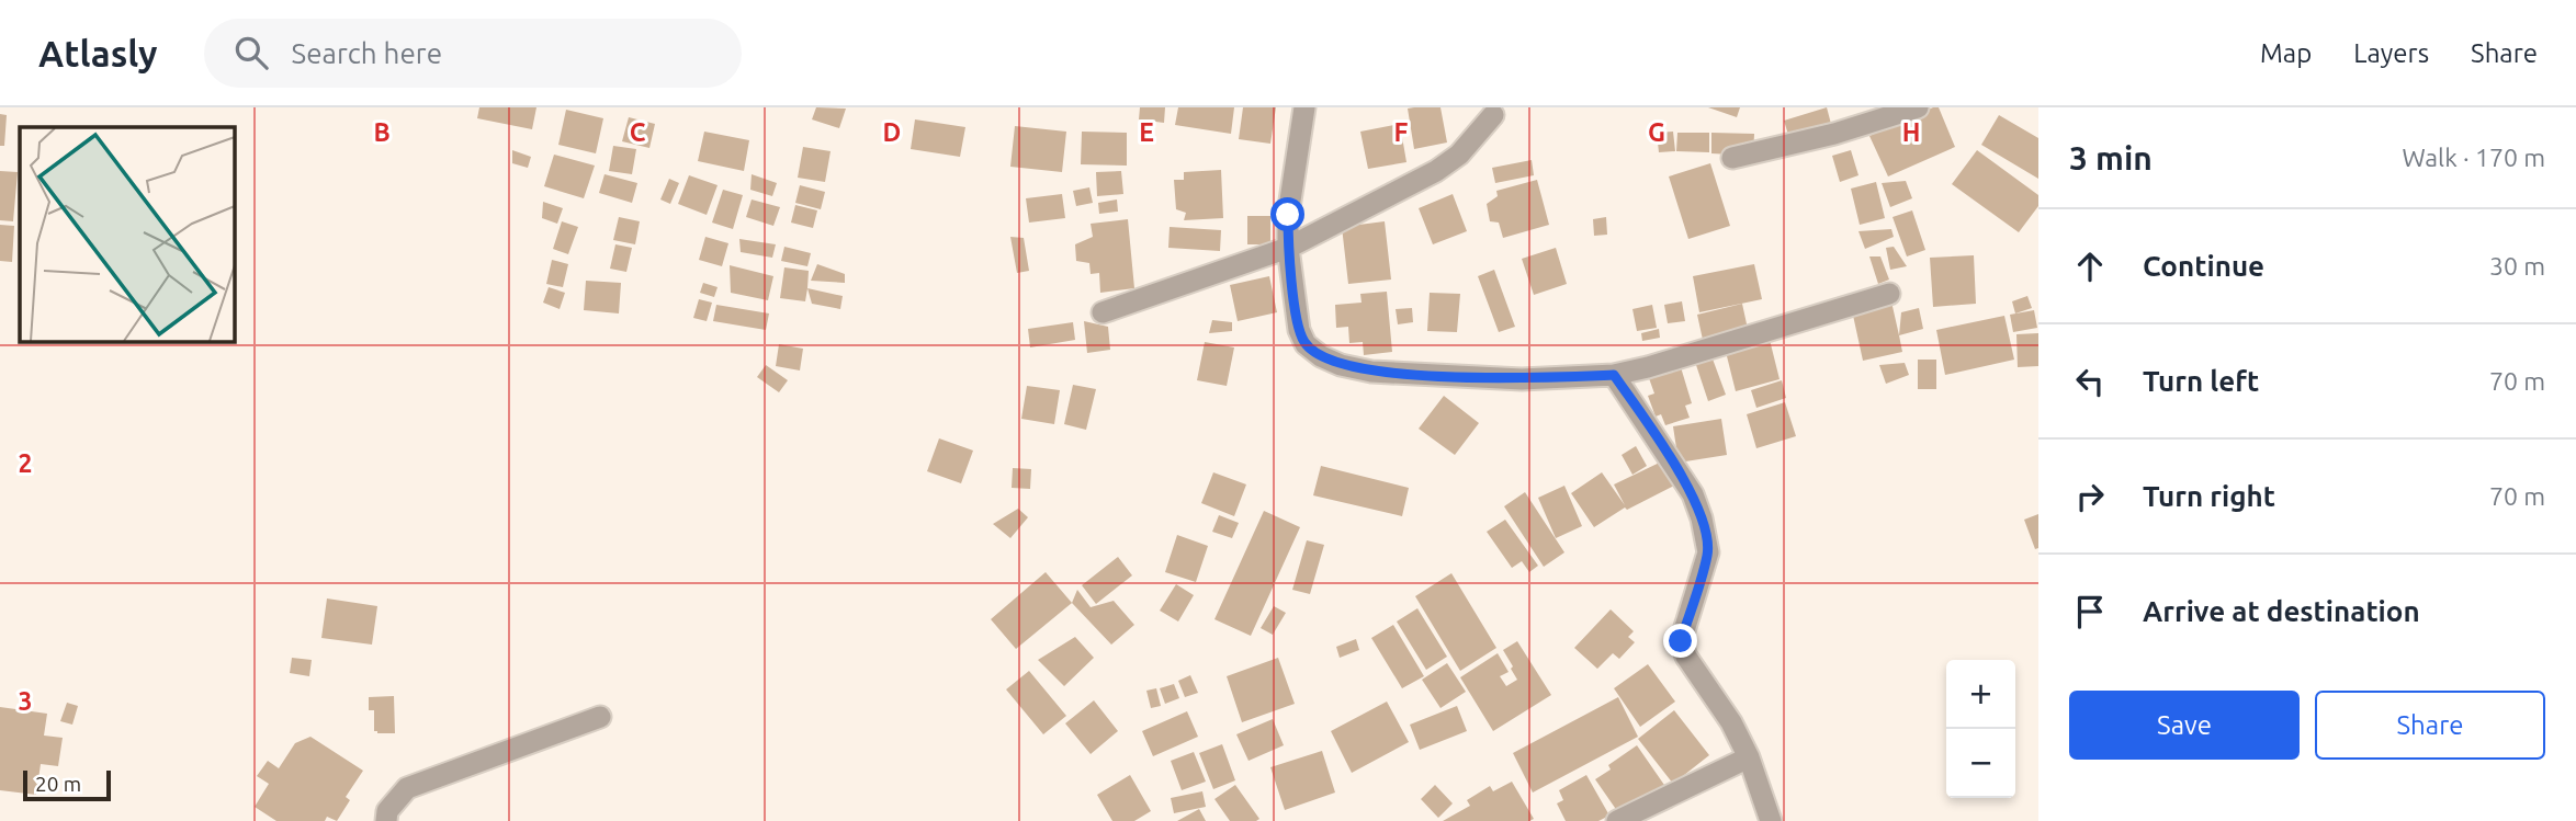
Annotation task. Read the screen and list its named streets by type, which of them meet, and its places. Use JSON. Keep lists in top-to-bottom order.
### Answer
{
  "scale_bar": "20 m",
  "page": {
    "header": "Atlasly",
    "search": "Search here",
    "nav": ["Map", "Layers", "Share"],
    "heading": ["3 min", "Walk · 170 m"],
    "list": [
      ["Continue", "30 m"],
      ["Turn left", "70 m"],
      ["Turn right", "70 m"],
      "Arrive at destination"
    ],
    "map_buttons": ["+", "−"],
    "buttons": ["Save", "Share"],
    "scale": "20 m"
  },
  "grid": {
    "columns": [
      "B",
      "C",
      "D",
      "E",
      "F",
      "G",
      "H"
    ],
    "rows": ["2", "3"]
  }
}
